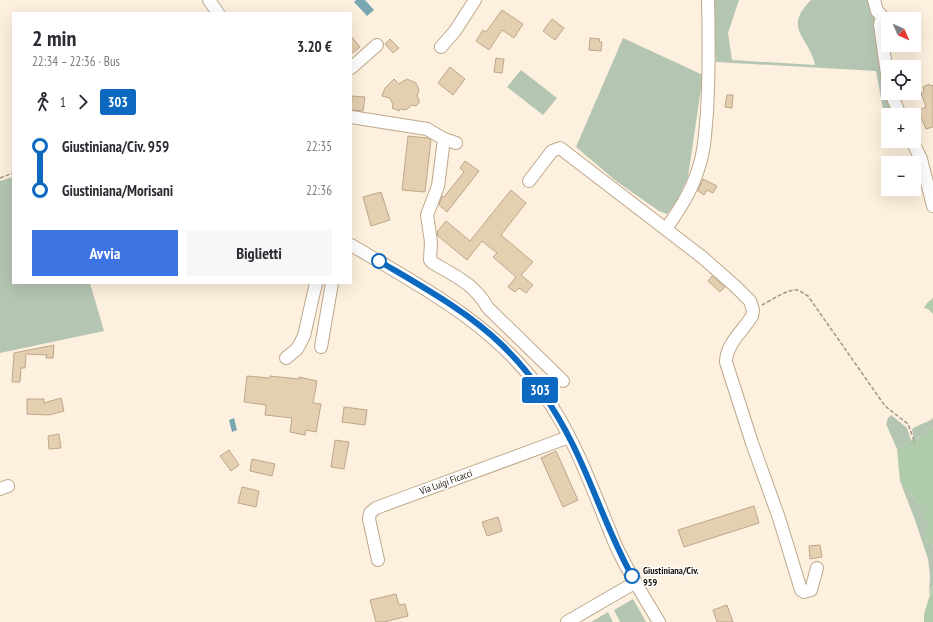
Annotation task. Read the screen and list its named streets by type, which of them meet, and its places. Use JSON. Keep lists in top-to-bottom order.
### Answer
{
  "streets": {
    "street": ["Via Luigi Ficacci"]
  },
  "places": ["Giustiniana/Civ. 959"],
  "lines": ["bus line 303"],
  "north": "bottom right",
  "page": {
    "on_map": "303",
    "map_buttons": ["+", "−"],
    "heading": ["2 min", "22:34 – 22:36 · Bus", "3.20 €"],
    "legs": ["1", "303"],
    "list": [
      {
        "name": "Giustiniana/Civ. 959",
        "value": "22:35"
      },
      {
        "name": "Giustiniana/Morisani",
        "value": "22:36"
      }
    ],
    "buttons": ["Avvia", "Biglietti"]
  }
}
